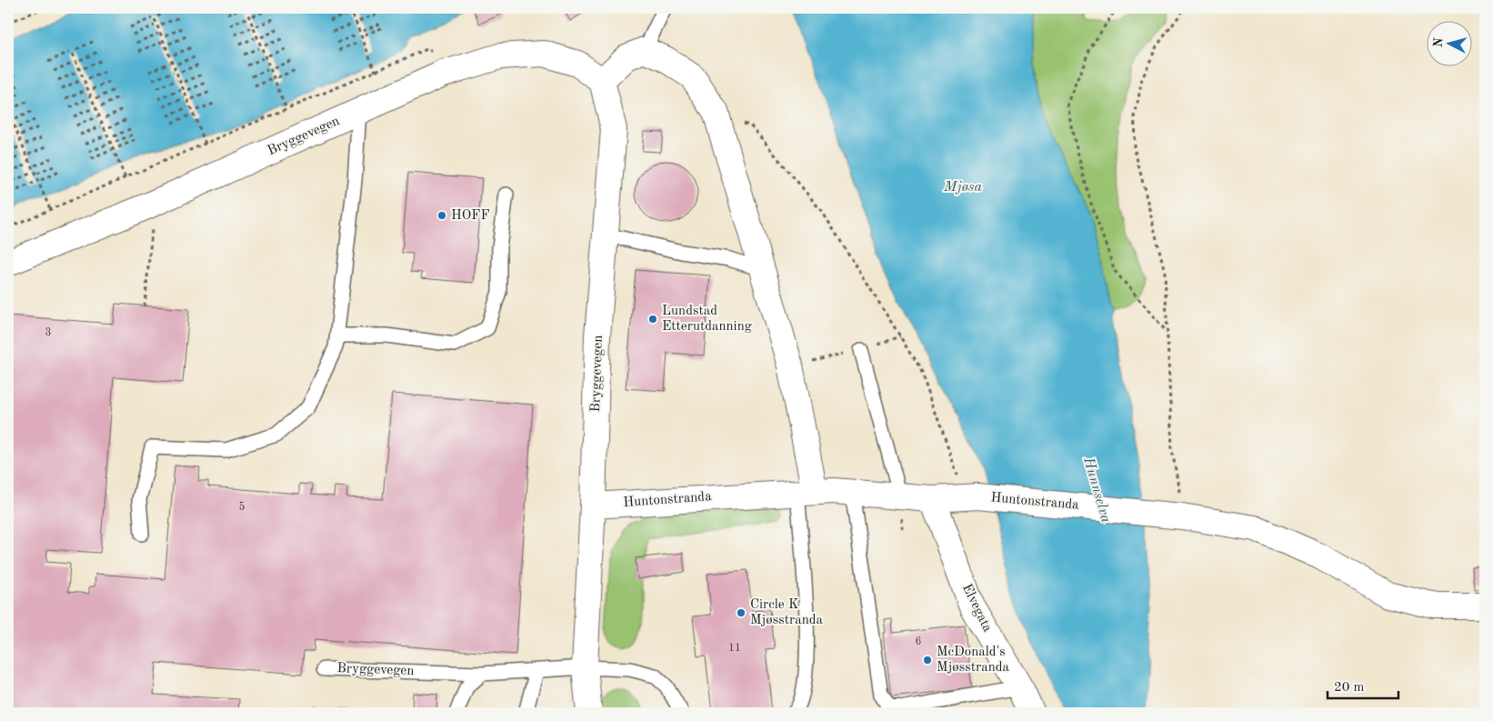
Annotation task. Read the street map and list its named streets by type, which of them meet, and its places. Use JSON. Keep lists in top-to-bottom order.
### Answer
{
  "streets": {
    "street": ["Bryggevegen", "Huntonstranda", "Elvegata"]
  },
  "crossings": [
    ["Bryggevegen", "Huntonstranda"],
    ["Huntonstranda", "Elvegata"]
  ],
  "water": ["Mjøsa", "Hunnselva"],
  "places": [
    "HOFF",
    "Lundstad Etterutdanning",
    "Circle K Mjøsstranda",
    "McDonald's Mjøsstranda"
  ],
  "house_numbers": [
    "3",
    "5",
    "6",
    "11"
  ],
  "scale_bar": "20 m",
  "north": "left"
}
